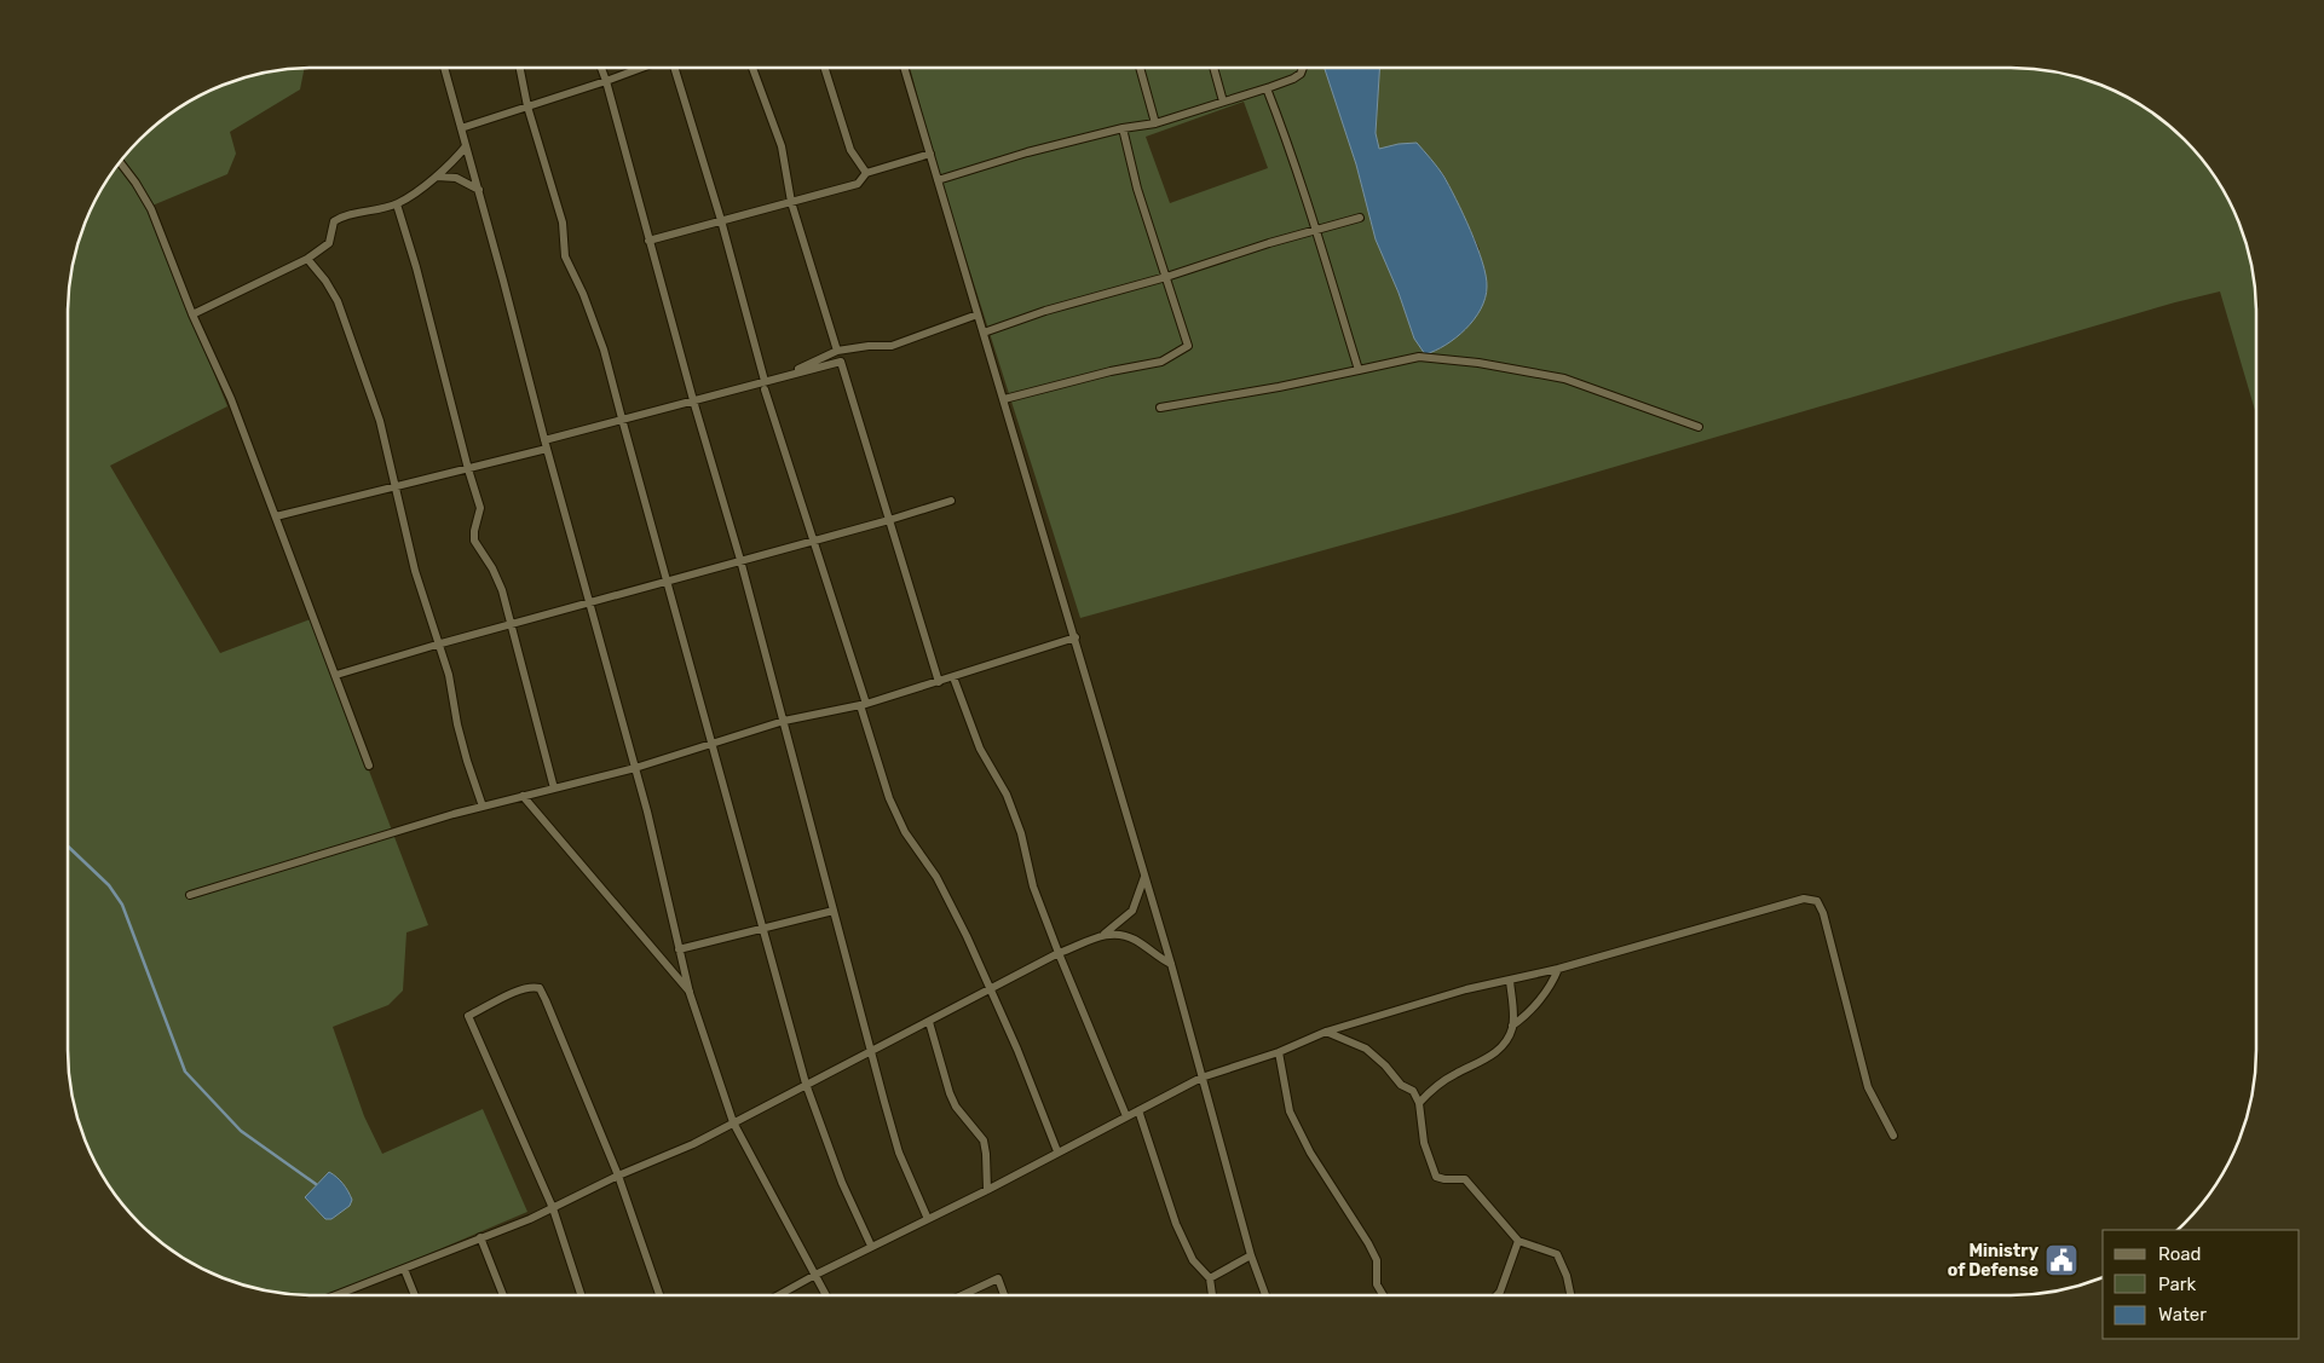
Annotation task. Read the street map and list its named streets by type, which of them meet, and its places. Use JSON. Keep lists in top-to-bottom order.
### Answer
{
  "places": {
    "public building": ["Ministry of Defense"]
  },
  "legend": ["Road", "Park", "Water"]
}
